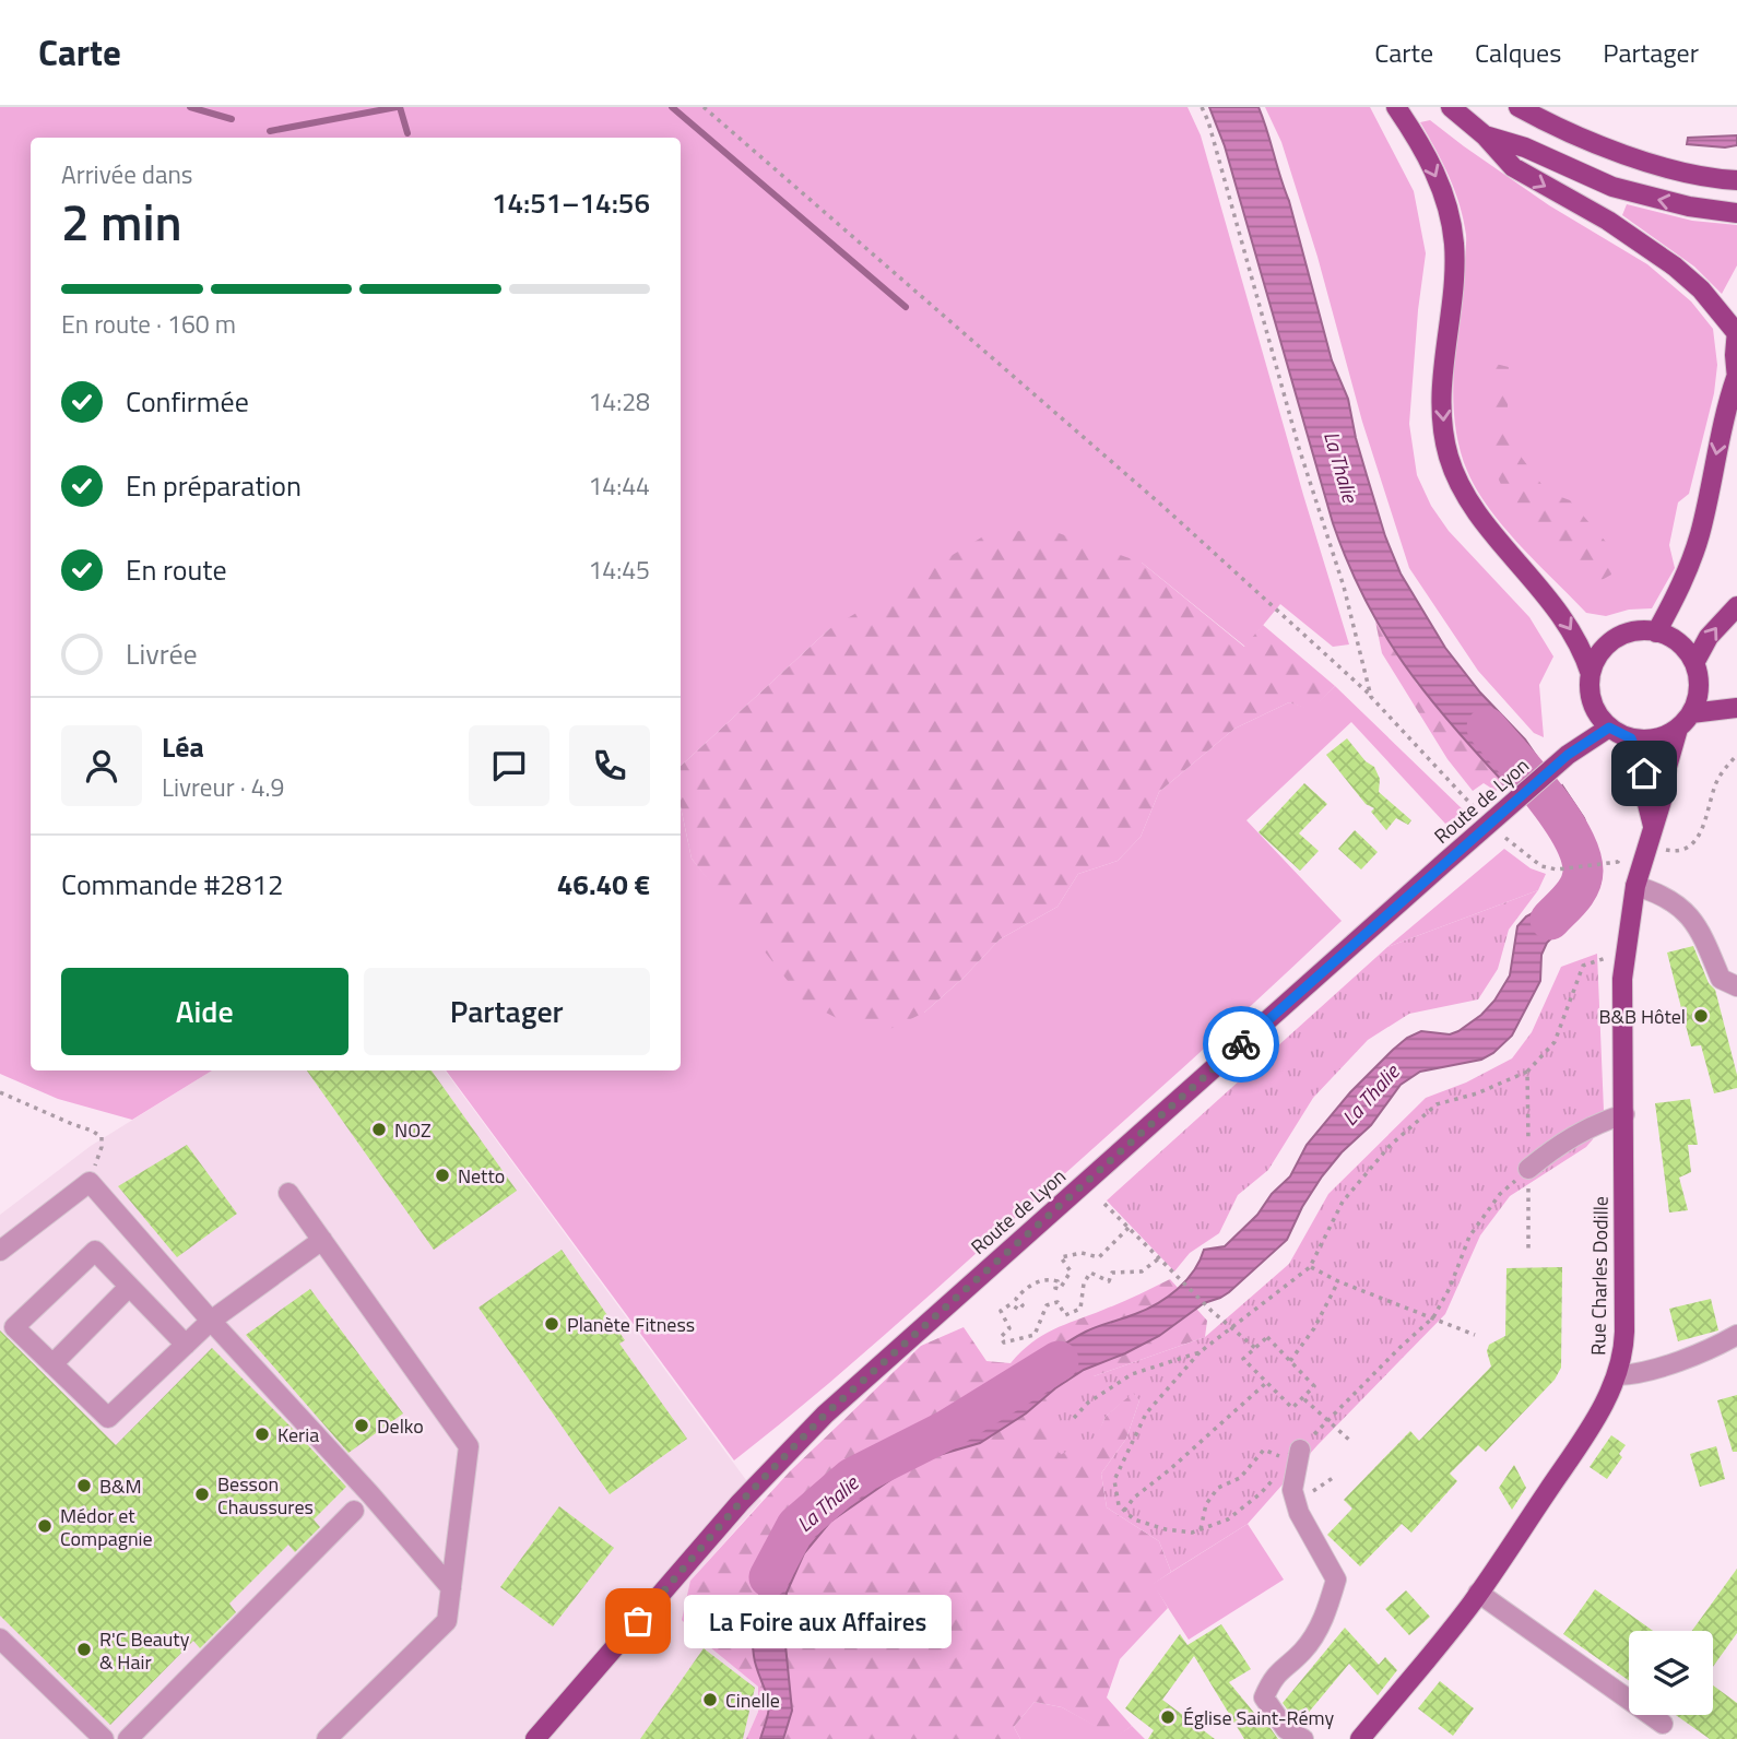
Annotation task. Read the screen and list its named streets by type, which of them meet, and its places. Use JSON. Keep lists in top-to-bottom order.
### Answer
{
  "streets": {
    "main road": ["Route de Lyon", "Rue Charles Dodille"]
  },
  "crossings": [
    ["Route de Lyon", "Rue Charles Dodille"]
  ],
  "water": ["La Thalie"],
  "places": [
    "B&B Hôtel",
    "NOZ",
    "Netto",
    "Planète Fitness",
    "Delko",
    "Keria",
    "B&M",
    "Besson Chaussures",
    "Médor et Compagnie",
    "La Foire aux Affaires",
    "R'C Beauty & Hair",
    "Cinelle",
    "Église Saint-Rémy"
  ],
  "page": {
    "header": "Carte",
    "nav": ["Carte", "Calques", "Partager"],
    "heading": ["2 min", "Arrivée dans", "14:51–14:56"],
    "panel": [
      "Léa",
      "Livreur · 4.9",
      "Commande #2812",
      "46.40 €"
    ],
    "bar": "En route · 160 m",
    "list": [
      ["Confirmée", "14:28"],
      ["En préparation", "14:44"],
      ["En route", "14:45"],
      "Livrée"
    ],
    "buttons": ["Aide", "Partager"],
    "bubble": "La Foire aux Affaires"
  }
}
